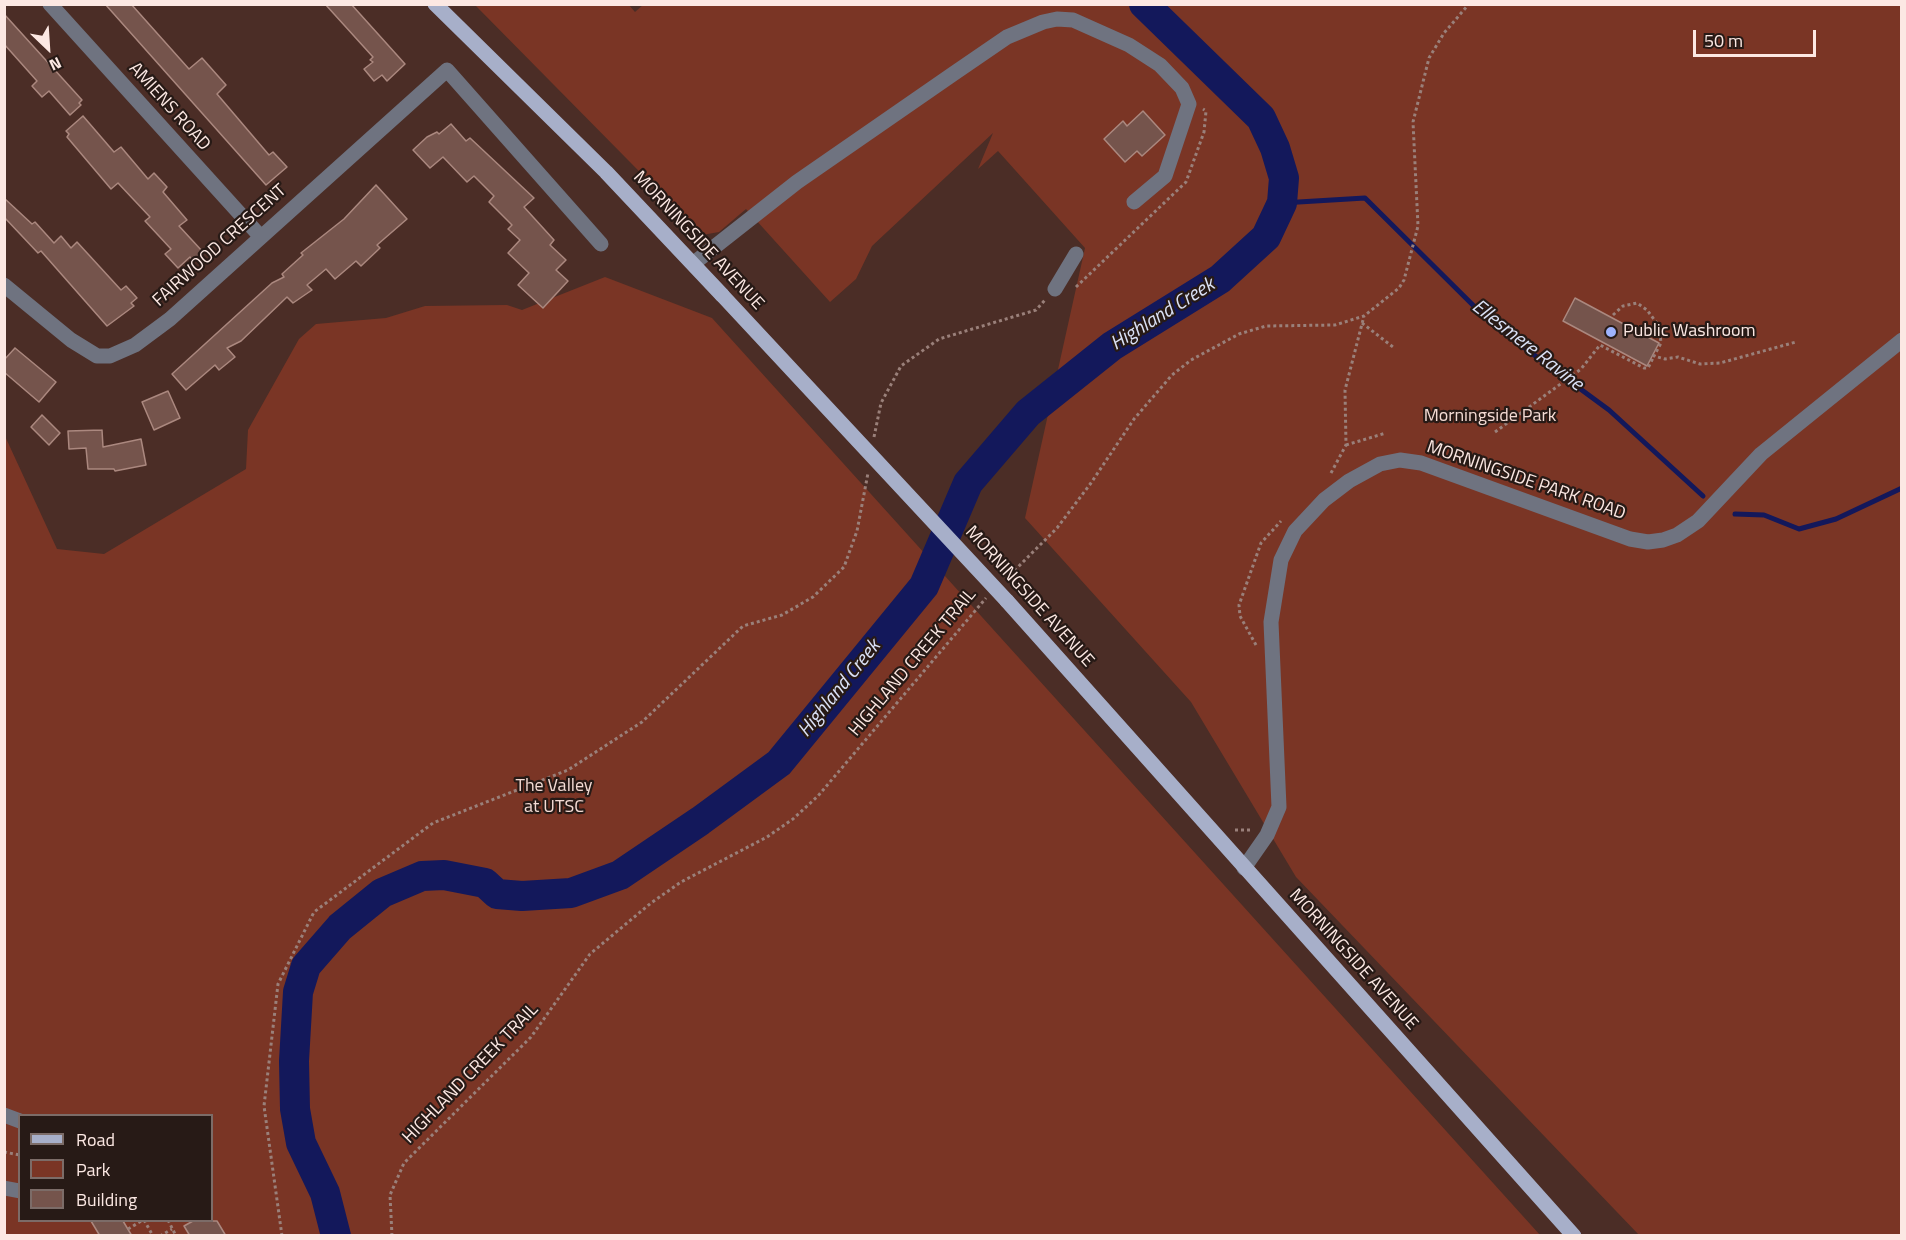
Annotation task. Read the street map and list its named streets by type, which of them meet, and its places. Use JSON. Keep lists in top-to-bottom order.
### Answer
{
  "streets": {
    "main road": ["MORNINGSIDE AVENUE"],
    "street": ["AMIENS ROAD", "FAIRWOOD CRESCENT", "MORNINGSIDE PARK ROAD"],
    "path": ["HIGHLAND CREEK TRAIL"]
  },
  "crossings": [
    ["AMIENS ROAD", "FAIRWOOD CRESCENT"],
    ["MORNINGSIDE AVENUE", "MORNINGSIDE PARK ROAD"]
  ],
  "water": ["Highland Creek", "Ellesmere Ravine"],
  "parks": ["Morningside Park", "The Valley at UTSC"],
  "places": ["Public Washroom"],
  "legend": ["Road", "Park", "Building"],
  "scale_bar": "50 m",
  "north": "bottom right"
}
